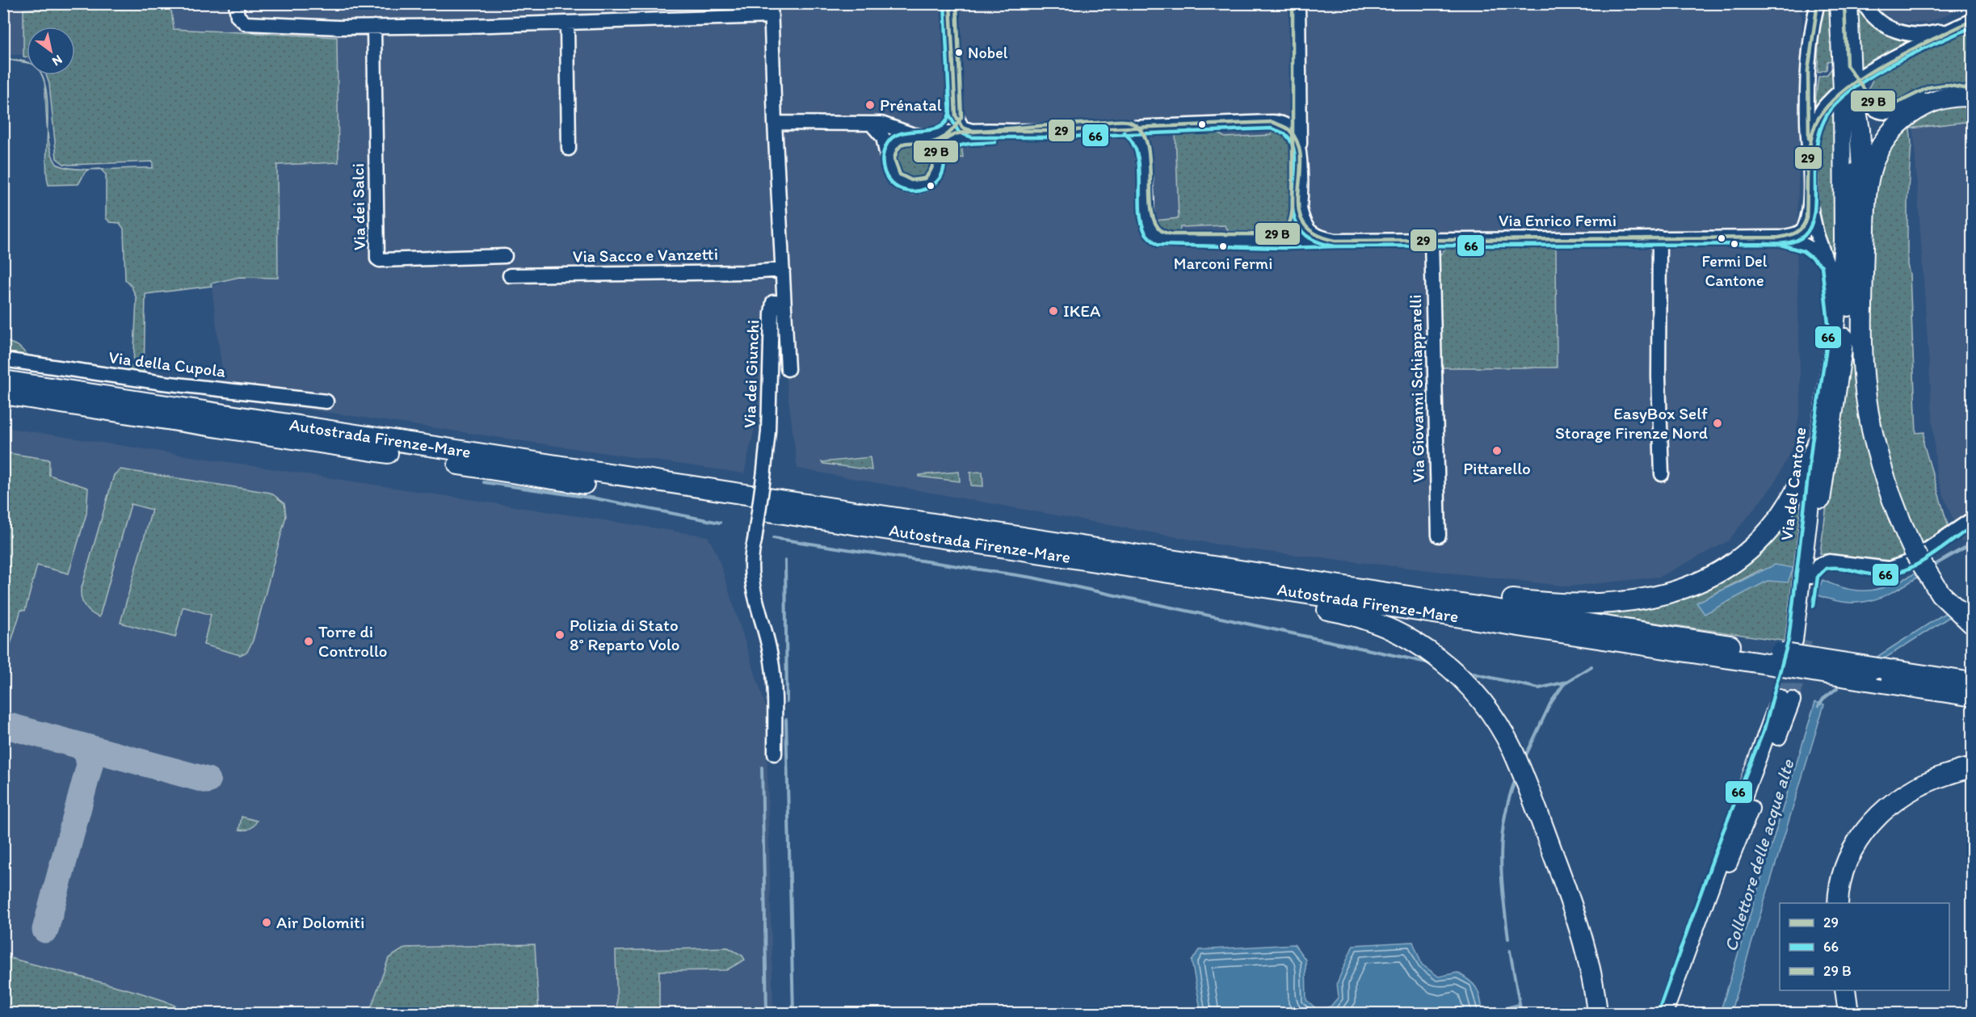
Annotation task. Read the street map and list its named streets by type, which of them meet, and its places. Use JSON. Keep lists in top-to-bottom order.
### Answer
{
  "streets": {
    "highway": ["Autostrada Firenze-Mare"],
    "main road": ["Via del Cantone"],
    "street": [
      "Via dei Salci",
      "Via Enrico Fermi",
      "Via Sacco e Vanzetti",
      "Via della Cupola",
      "Via dei Giunchi",
      "Via Giovanni Schiapparelli"
    ]
  },
  "crossings": [
    ["Via Enrico Fermi", "Via Giovanni Schiapparelli"],
    ["Via Enrico Fermi", "Via del Cantone"],
    ["Autostrada Firenze-Mare", "Via del Cantone"]
  ],
  "water": ["Collettore delle acque alte"],
  "places": [
    "Nobel",
    "Prénatal",
    "Fermi Del Cantone",
    "Marconi Fermi",
    "IKEA",
    "EasyBox Self Storage Firenze Nord",
    "Pittarello",
    "Polizia di Stato 8° Reparto Volo",
    "Torre di Controllo",
    "Air Dolomiti"
  ],
  "lines": ["transit line 29", "transit line 66"],
  "legend": ["29", "66", "29 B"],
  "north": "bottom right"
}
